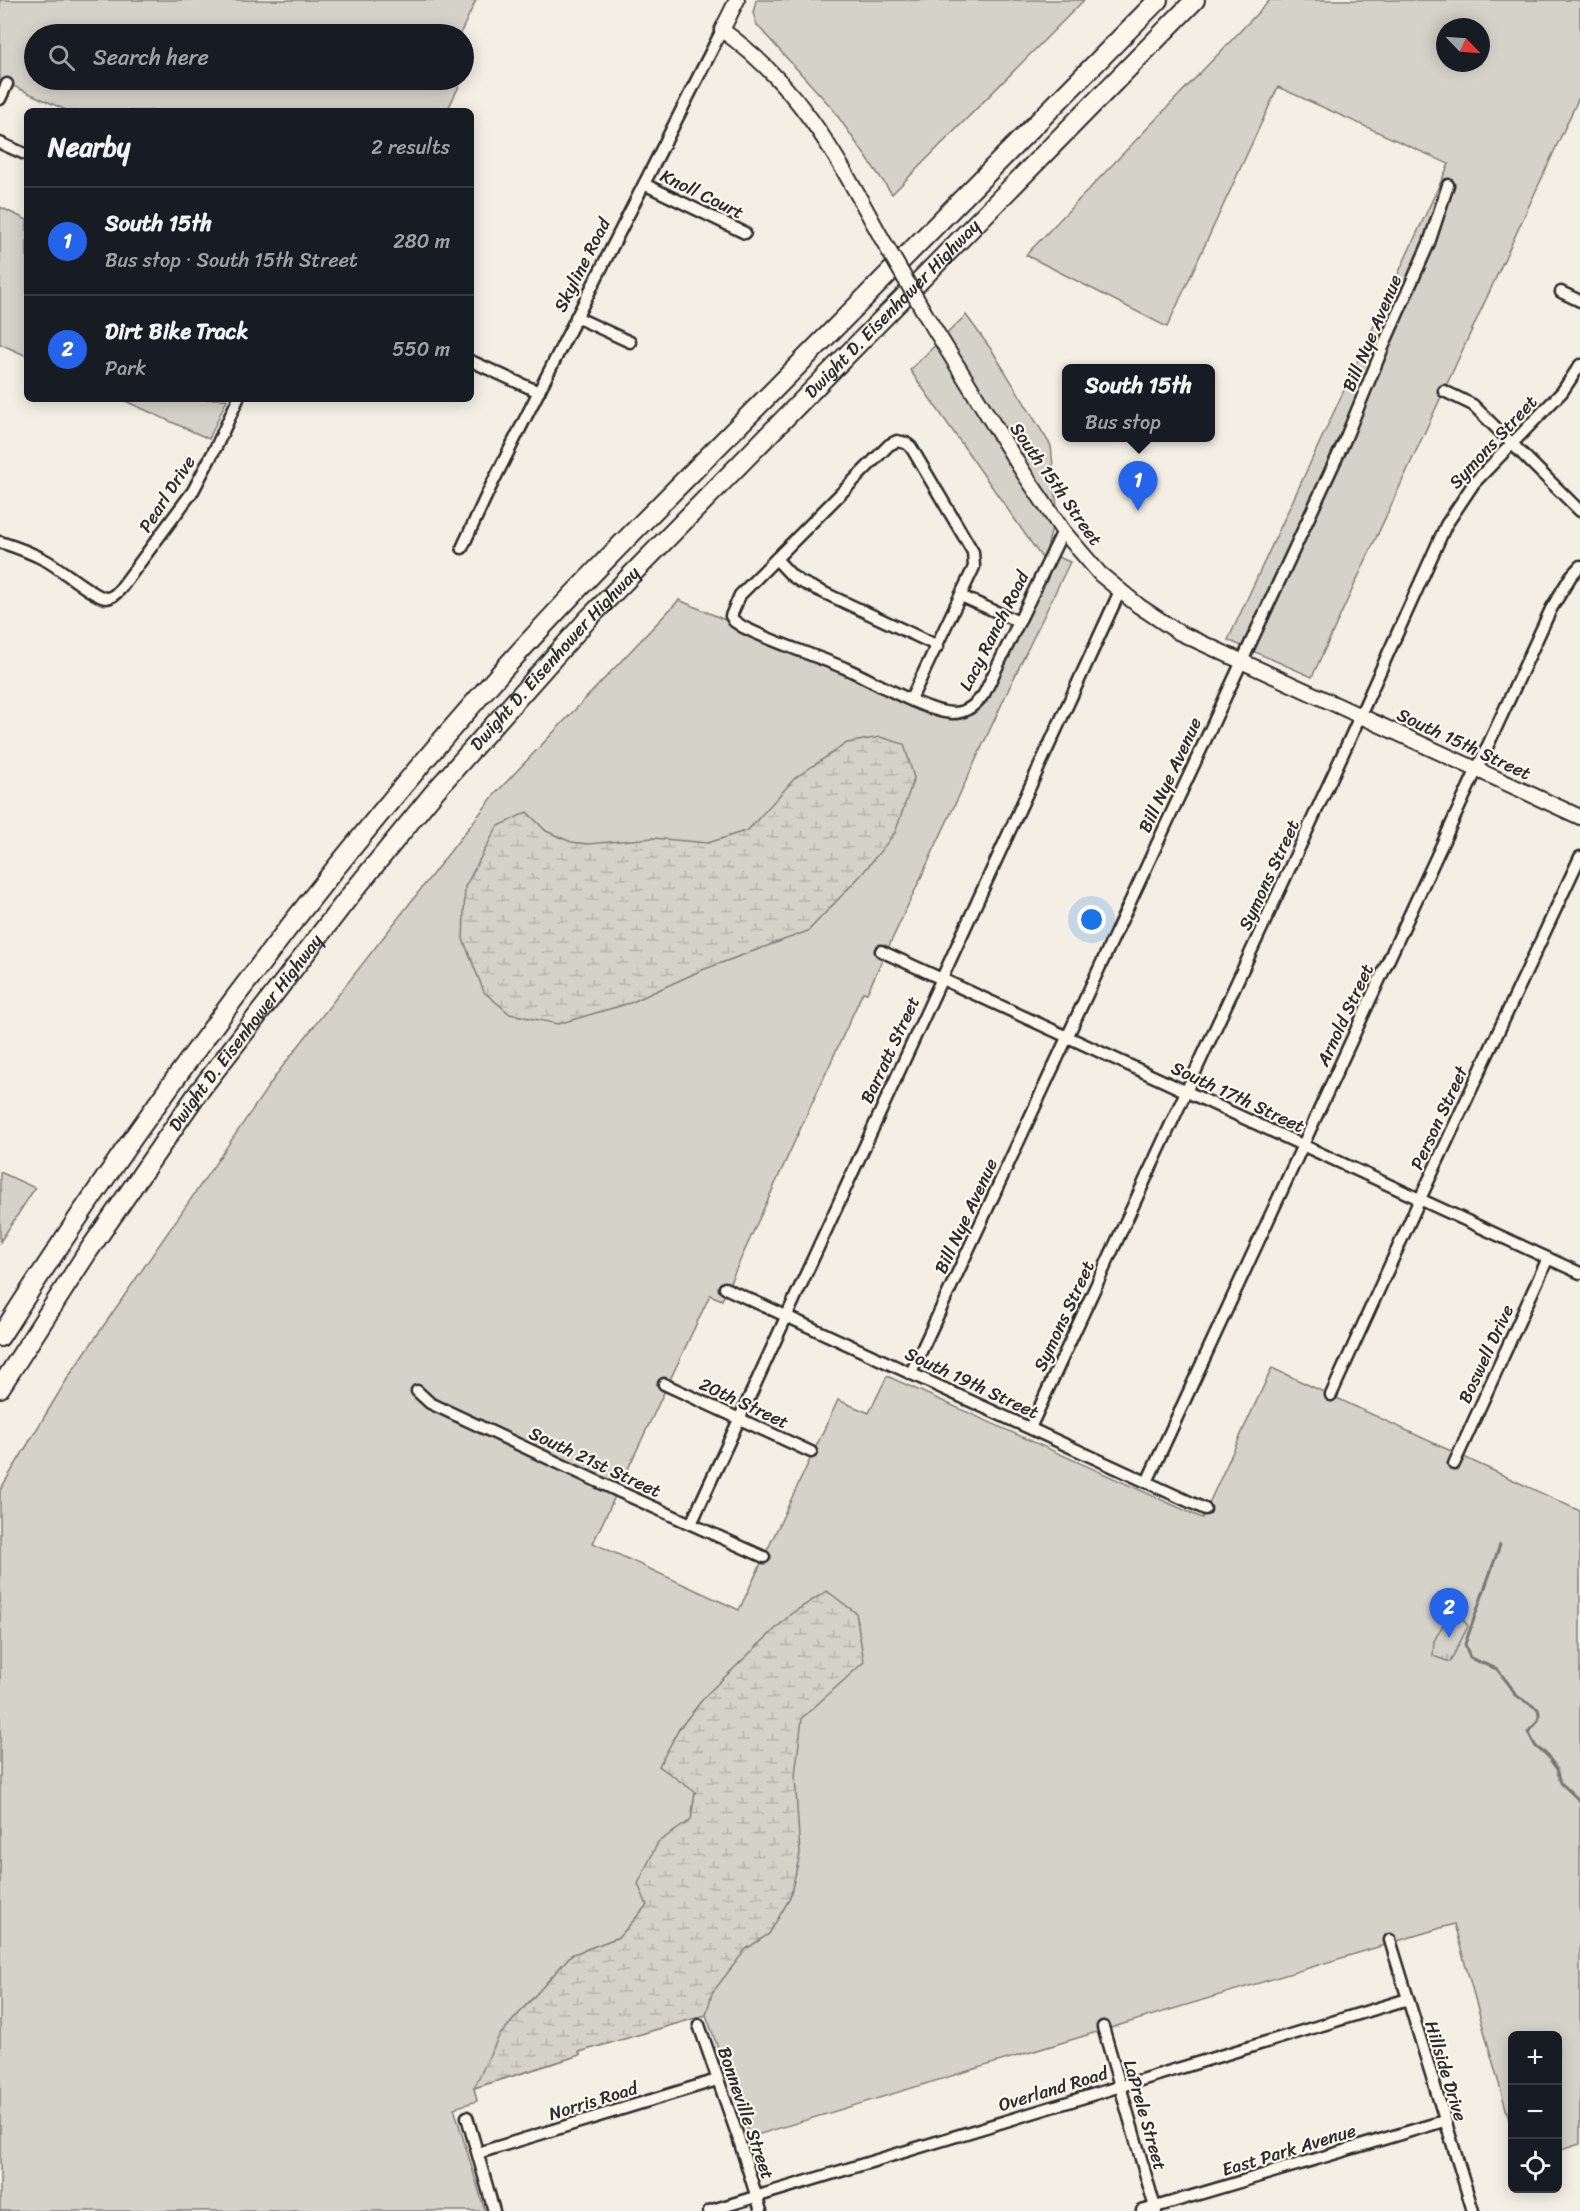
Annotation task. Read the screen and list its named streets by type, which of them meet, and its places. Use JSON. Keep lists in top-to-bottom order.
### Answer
{
  "streets": {
    "highway": ["Dwight D. Eisenhower Highway"],
    "main road": ["Skyline Road", "South 15th Street"],
    "street": [
      "Knoll Court",
      "Bill Nye Avenue",
      "Symons Street",
      "Pearl Drive",
      "Lacy Ranch Road",
      "Arnold Street",
      "Barratt Street",
      "South 17th Street",
      "Person Street",
      "Boswell Drive",
      "South 19th Street",
      "20th Street",
      "South 21st Street",
      "Hillside Drive",
      "Overland Road",
      "Norris Road",
      "Bonneville Street",
      "LaPrele Street",
      "East Park Avenue"
    ]
  },
  "crossings": [
    ["Knoll Court", "Skyline Road"],
    ["Skyline Road", "South 15th Street"],
    ["Bill Nye Avenue", "South 15th Street"],
    ["Bill Nye Avenue", "South 17th Street"],
    ["Bill Nye Avenue", "South 19th Street"],
    ["Symons Street", "South 15th Street"],
    ["Symons Street", "South 17th Street"],
    ["Symons Street", "South 19th Street"],
    ["South 15th Street", "Lacy Ranch Road"],
    ["South 15th Street", "Arnold Street"],
    ["South 15th Street", "Barratt Street"],
    ["Arnold Street", "South 17th Street"],
    ["Arnold Street", "South 19th Street"],
    ["Barratt Street", "South 17th Street"],
    ["Barratt Street", "South 19th Street"],
    ["Barratt Street", "20th Street"],
    ["Barratt Street", "South 21st Street"],
    ["South 17th Street", "Person Street"],
    ["South 17th Street", "Boswell Drive"],
    ["Hillside Drive", "Overland Road"],
    ["Hillside Drive", "East Park Avenue"],
    ["Overland Road", "Bonneville Street"],
    ["Overland Road", "LaPrele Street"],
    ["Norris Road", "Bonneville Street"],
    ["LaPrele Street", "East Park Avenue"]
  ],
  "north": "bottom right",
  "page": {
    "search": "Search here",
    "heading": ["Nearby", "2 results"],
    "list": [
      {
        "mark": "1",
        "name": "South 15th",
        "note": "Bus stop · South 15th Street",
        "value": "280 m"
      },
      {
        "mark": "2",
        "name": "Dirt Bike Track",
        "note": "Park",
        "value": "550 m"
      }
    ],
    "popup": ["South 15th", "Bus stop"],
    "pins": ["1", "2"],
    "map_buttons": ["+", "−"]
  }
}
